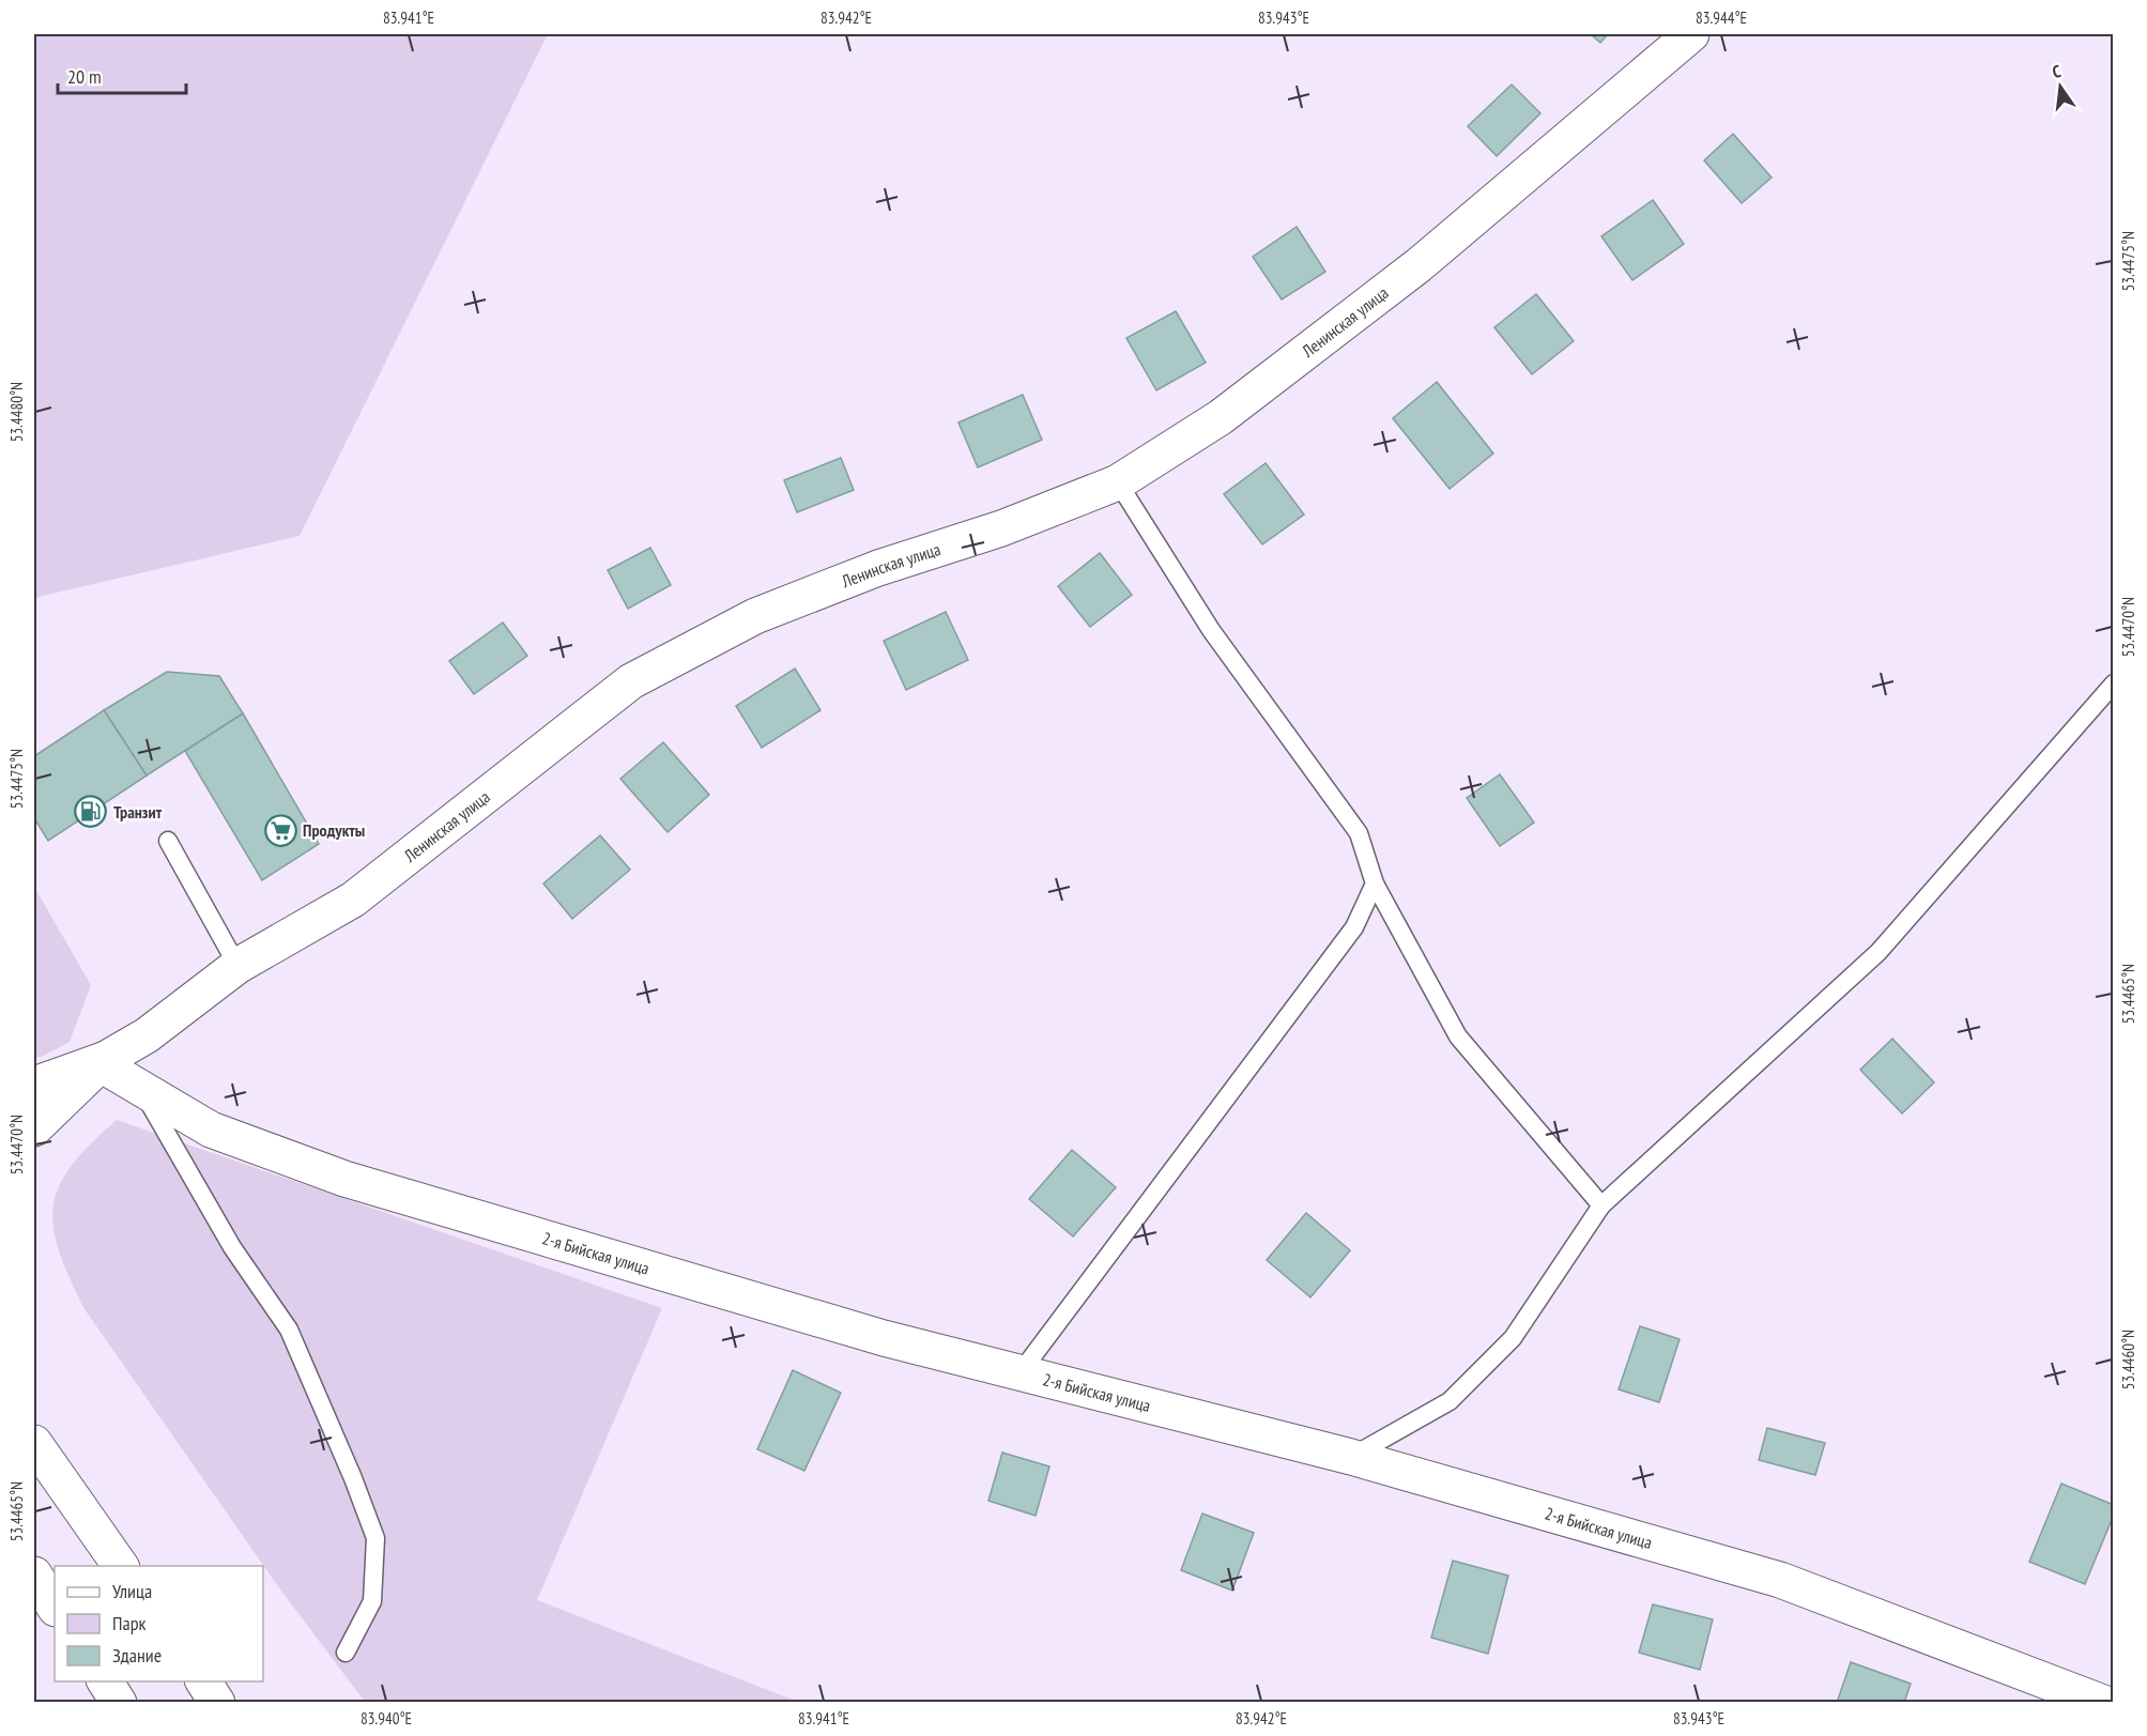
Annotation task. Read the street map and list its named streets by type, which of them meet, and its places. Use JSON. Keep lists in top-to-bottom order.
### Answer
{
  "streets": {
    "main road": ["Ленинская улица", "2-я Бийская улица"]
  },
  "crossings": [
    ["Ленинская улица", "2-я Бийская улица"]
  ],
  "places": {
    "fuel station": ["Транзит"],
    "supermarket": ["Продукты"]
  },
  "legend": ["Улица", "Парк", "Здание"],
  "scale_bar": "20 m",
  "north": "top",
  "coordinates": [
    "83.941°E",
    "83.942°E",
    "83.943°E",
    "83.944°E",
    "53.4475°N",
    "53.4480°N",
    "53.4470°N",
    "53.4465°N",
    "53.4460°N",
    "83.940°E"
  ]
}
